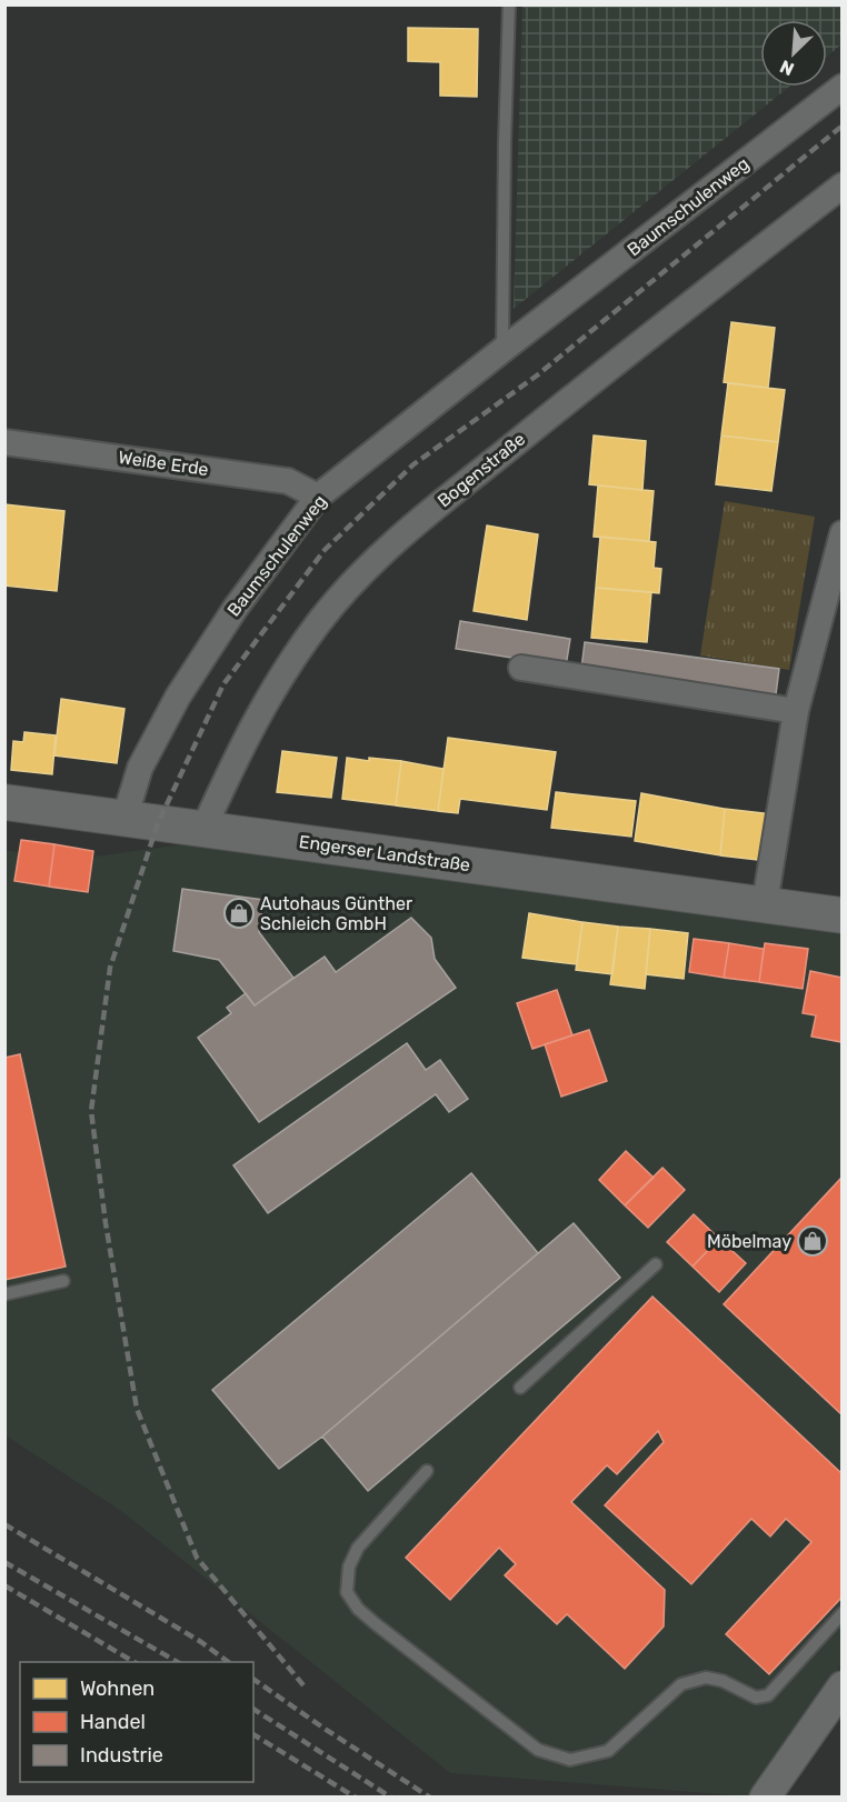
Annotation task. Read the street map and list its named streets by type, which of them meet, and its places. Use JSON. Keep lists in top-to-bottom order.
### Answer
{
  "streets": {
    "main road": ["Engerser Landstraße"],
    "street": ["Baumschulenweg", "Weiße Erde", "Bogenstraße"]
  },
  "crossings": [
    ["Baumschulenweg", "Weiße Erde"],
    ["Baumschulenweg", "Engerser Landstraße"],
    ["Bogenstraße", "Engerser Landstraße"]
  ],
  "places": {
    "shop": ["Autohaus Günther Schleich GmbH", "Möbelmay"]
  },
  "legend": ["Wohnen", "Handel", "Industrie"],
  "north": "bottom left"
}
